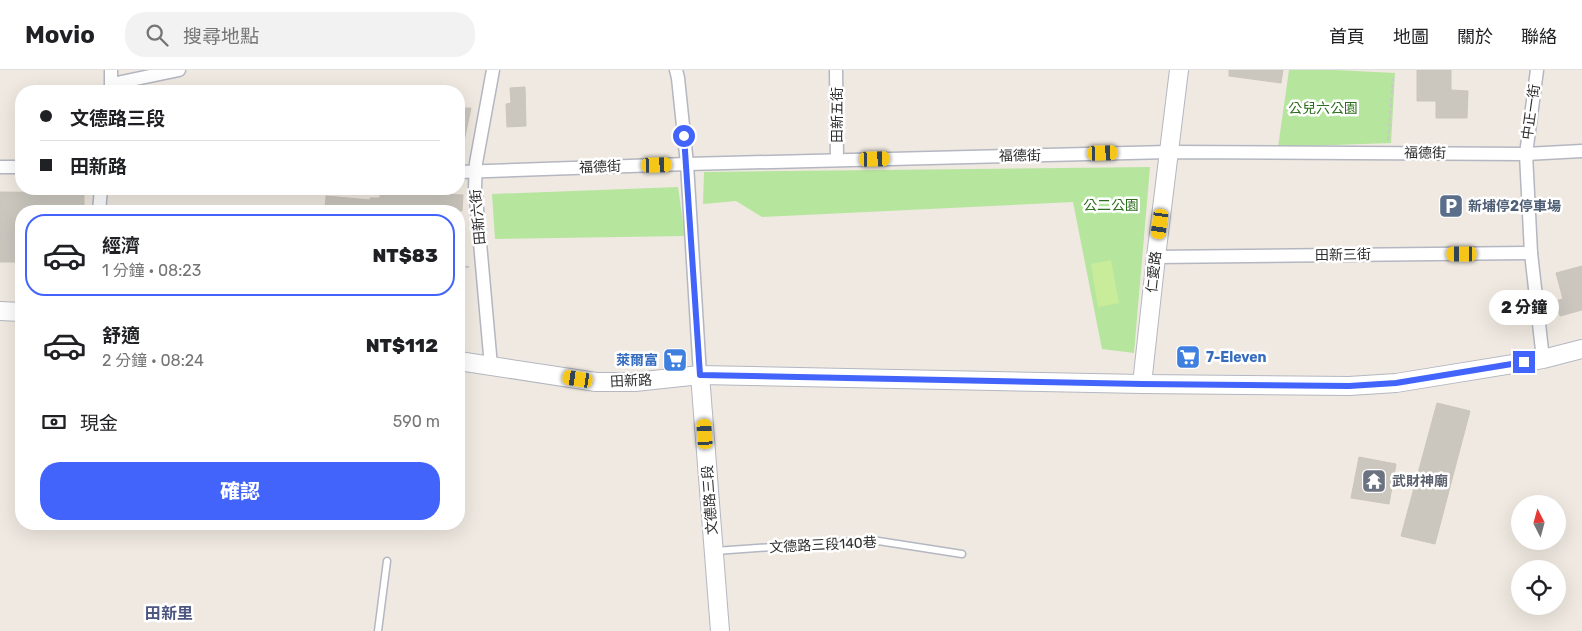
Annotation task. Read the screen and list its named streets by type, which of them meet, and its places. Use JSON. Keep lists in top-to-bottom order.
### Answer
{
  "streets": {
    "main road": ["仁愛路", "田新路", "文德路三段"],
    "street": [
      "中正一街",
      "田新五街",
      "福德街",
      "田新六街",
      "田新三街"
    ],
    "lane": ["文德路三段140巷"]
  },
  "crossings": [
    ["中正一街", "福德街"],
    ["中正一街", "田新三街"],
    ["中正一街", "田新路"],
    ["田新五街", "福德街"],
    ["福德街", "田新六街"],
    ["福德街", "仁愛路"],
    ["福德街", "文德路三段"],
    ["田新六街", "田新路"],
    ["田新三街", "仁愛路"],
    ["仁愛路", "田新路"],
    ["田新路", "文德路三段"],
    ["文德路三段", "文德路三段140巷"]
  ],
  "districts": ["田新里"],
  "parks": ["公兒六公園", "公二公園"],
  "places": {
    "parking": ["新埔停2停車場"],
    "supermarket": ["7-Eleven", "萊爾富"],
    "temple": ["武財神廟"]
  },
  "north": "top",
  "page": {
    "header": "Movio",
    "search": "搜尋地點",
    "nav": [
      "首頁",
      "地圖",
      "關於",
      "聯絡"
    ],
    "banner": ["文德路三段", "田新路"],
    "list": [
      {
        "name": "經濟",
        "note": "1 分鐘 · 08:23",
        "value": "NT$83"
      },
      {
        "name": "舒適",
        "note": "2 分鐘 · 08:24",
        "value": "NT$112"
      }
    ],
    "bubble": "2 分鐘",
    "pay": ["現金", "590 m"],
    "buttons": "確認"
  }
}
